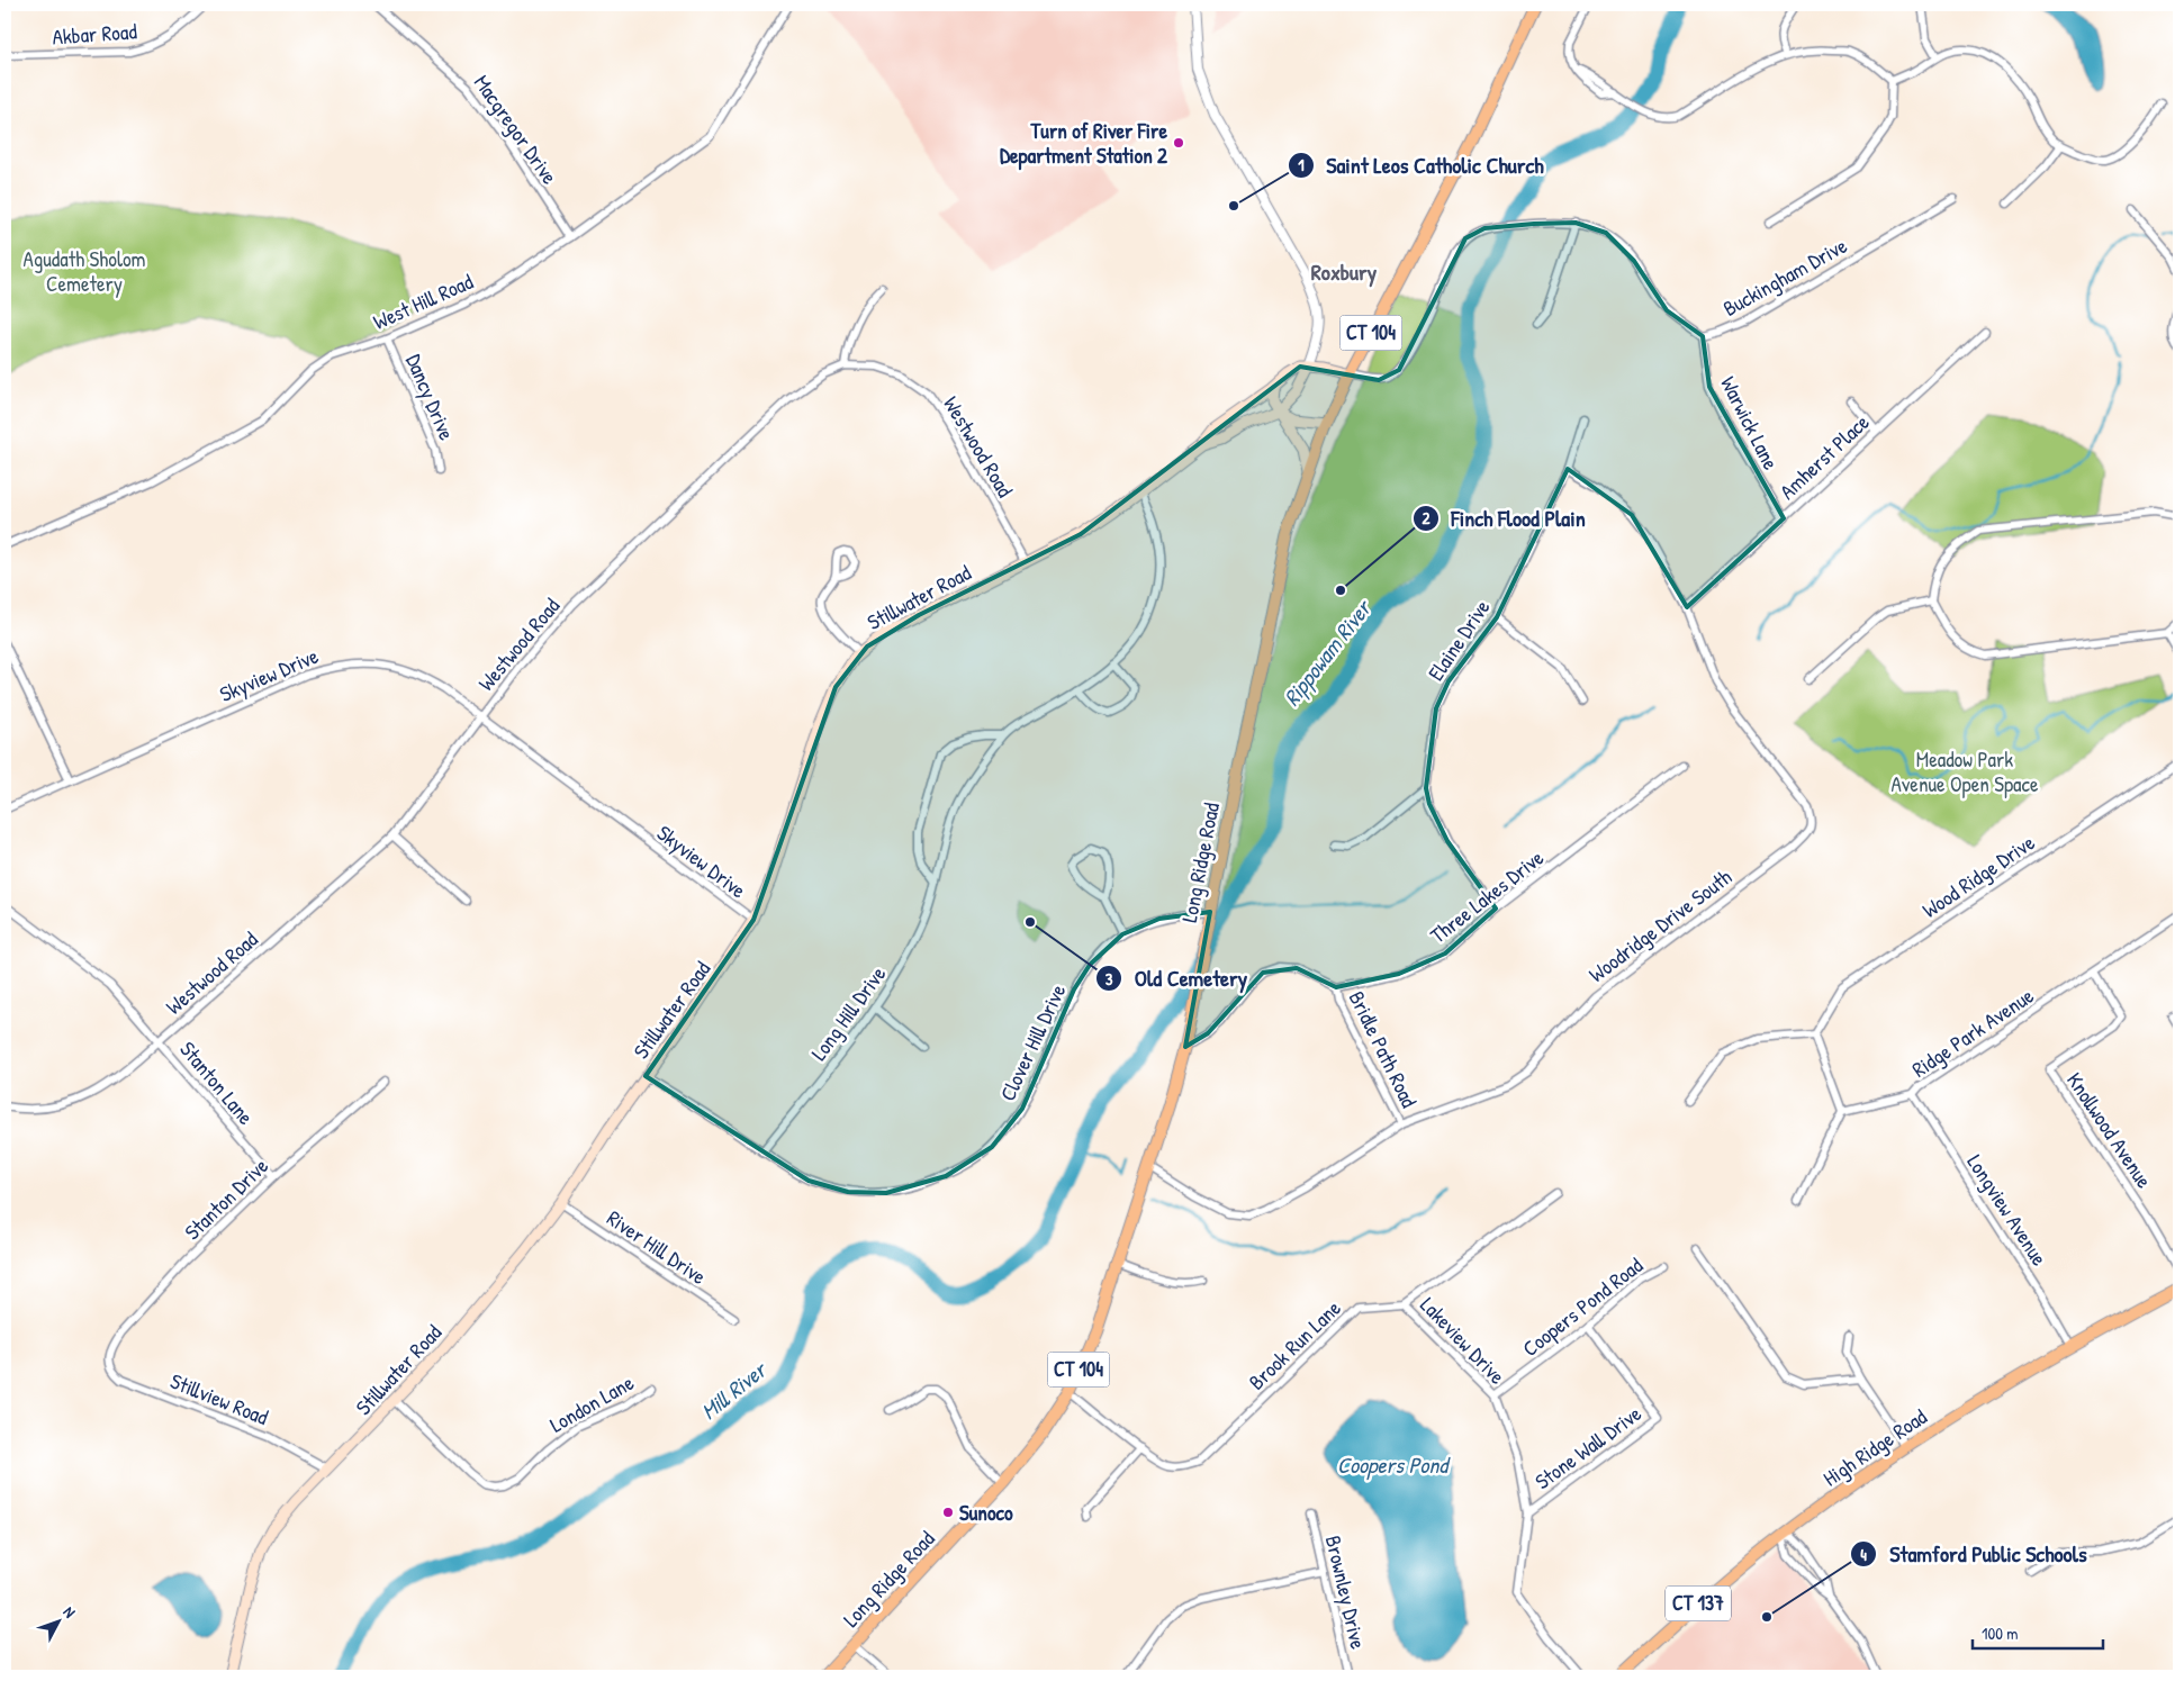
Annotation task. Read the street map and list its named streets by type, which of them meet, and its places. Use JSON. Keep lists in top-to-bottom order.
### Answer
{
  "streets": {
    "main road": [
      "CT 104",
      "Stillwater Road",
      "Long Ridge Road",
      "High Ridge Road",
      "CT 137"
    ],
    "street": [
      "Akbar Road",
      "Macgregor Drive",
      "Buckingham Drive",
      "West Hill Road",
      "Dancy Drive",
      "Warwick Lane",
      "Westwood Road",
      "Amherst Place",
      "Elaine Drive",
      "Skyview Drive",
      "Wood Ridge Drive",
      "Three Lakes Drive",
      "Woodridge Drive South",
      "Long Hill Drive",
      "Ridge Park Avenue",
      "Clover Hill Drive",
      "Bridle Path Road",
      "Stanton Lane",
      "Knollwood Avenue",
      "Stanton Drive",
      "Longview Avenue",
      "River Hill Drive",
      "Coopers Pond Road",
      "Lakeview Drive",
      "Brook Run Lane",
      "Stillview Road",
      "London Lane",
      "Stone Wall Drive",
      "Brownley Drive"
    ]
  },
  "crossings": [
    ["Macgregor Drive", "West Hill Road"],
    ["Buckingham Drive", "Warwick Lane"],
    ["West Hill Road", "Dancy Drive"],
    ["Warwick Lane", "Amherst Place"],
    ["Westwood Road", "Stillwater Road"],
    ["Westwood Road", "Skyview Drive"],
    ["Westwood Road", "Stanton Lane"],
    ["Amherst Place", "Woodridge Drive South"],
    ["Stillwater Road", "Skyview Drive"],
    ["Stillwater Road", "Long Hill Drive"],
    ["Stillwater Road", "Clover Hill Drive"],
    ["Stillwater Road", "River Hill Drive"],
    ["Stillwater Road", "Stillview Road"],
    ["Stillwater Road", "London Lane"],
    ["Elaine Drive", "Three Lakes Drive"],
    ["Elaine Drive", "Woodridge Drive South"],
    ["Long Ridge Road", "Woodridge Drive South"],
    ["Long Ridge Road", "Clover Hill Drive"],
    ["Long Ridge Road", "Brook Run Lane"],
    ["Three Lakes Drive", "Bridle Path Road"],
    ["Woodridge Drive South", "Bridle Path Road"],
    ["Long Hill Drive", "Clover Hill Drive"],
    ["Ridge Park Avenue", "Knollwood Avenue"],
    ["Ridge Park Avenue", "Longview Avenue"],
    ["Stanton Lane", "Stanton Drive"],
    ["Stanton Drive", "Stillview Road"],
    ["Longview Avenue", "High Ridge Road"],
    ["Coopers Pond Road", "Lakeview Drive"],
    ["Coopers Pond Road", "Stone Wall Drive"],
    ["Lakeview Drive", "Brook Run Lane"],
    ["Lakeview Drive", "Stone Wall Drive"]
  ],
  "districts": ["Roxbury"],
  "water": ["Rippowam River", "Mill River", "Coopers Pond"],
  "parks": ["Agudath Sholom Cemetery", "Meadow Park Avenue Open Space"],
  "places": [
    "Turn of River Fire Department Station 2",
    "Saint Leos Catholic Church",
    "Finch Flood Plain",
    "Old Cemetery",
    "Sunoco",
    "Stamford Public Schools"
  ],
  "scale_bar": "100 m",
  "north": "top right"
}
